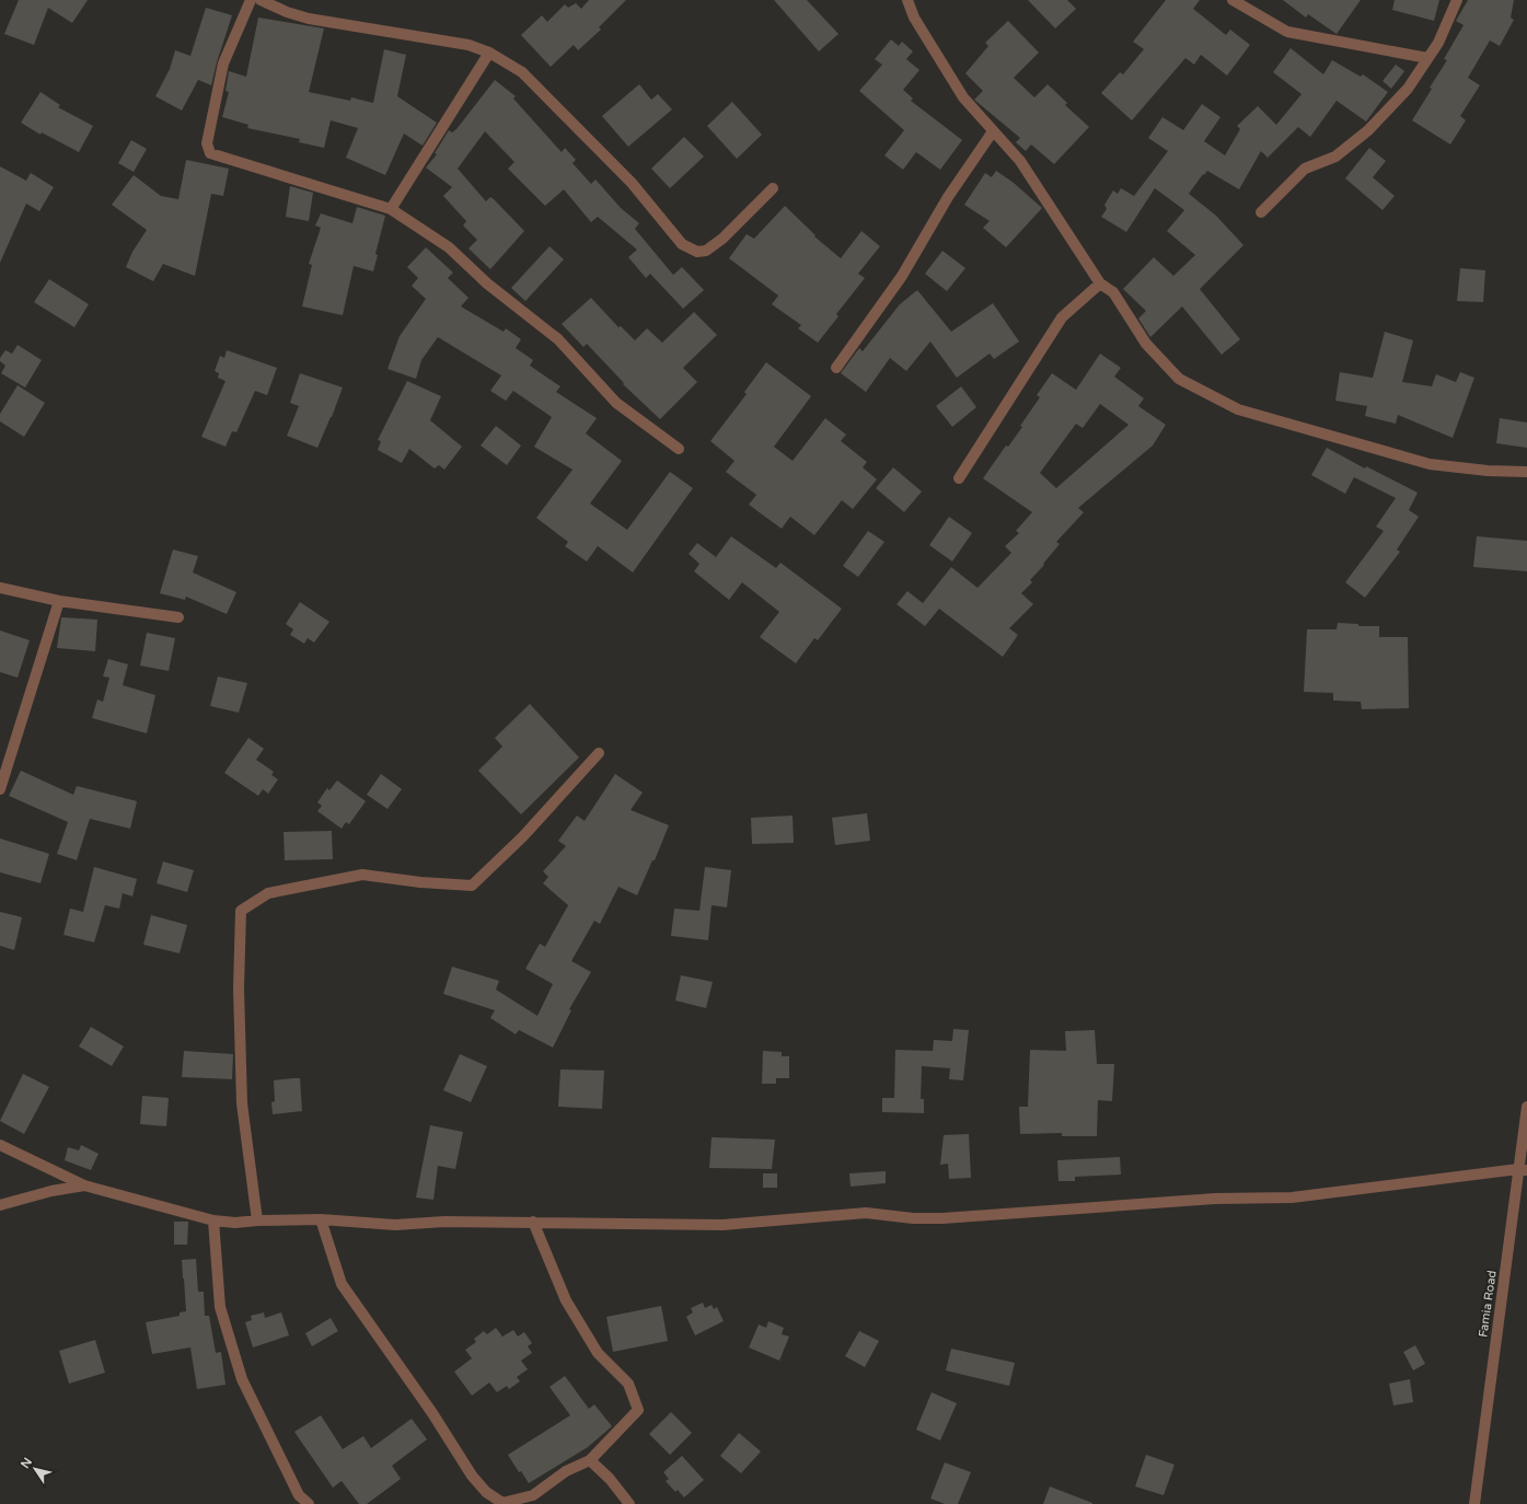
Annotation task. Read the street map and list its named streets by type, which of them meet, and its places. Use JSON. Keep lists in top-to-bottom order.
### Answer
{
  "streets": {
    "street": ["Famia Road"]
  },
  "north": "top left"
}
